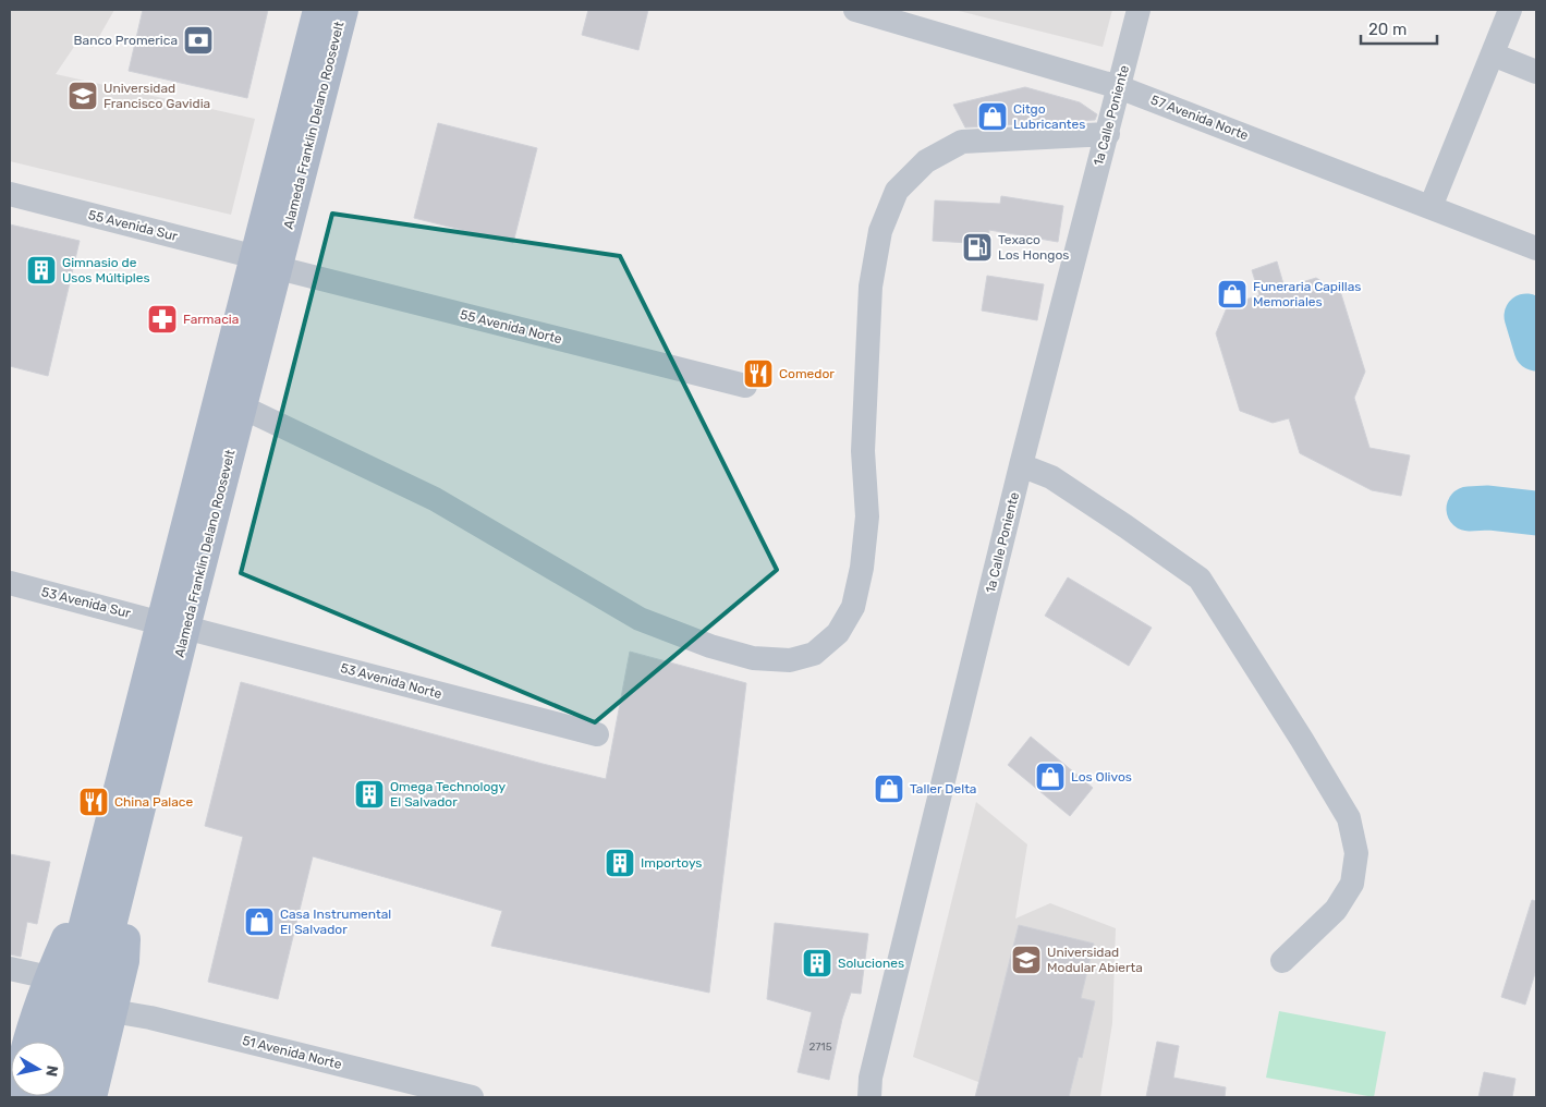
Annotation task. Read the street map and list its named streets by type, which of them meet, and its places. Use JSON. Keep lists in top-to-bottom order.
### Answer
{
  "streets": {
    "main road": ["Alameda Franklin Delano Roosevelt"],
    "street": [
      "1a Calle Poniente",
      "57 Avenida Norte",
      "55 Avenida Sur",
      "55 Avenida Norte",
      "53 Avenida Sur",
      "53 Avenida Norte",
      "51 Avenida Norte"
    ]
  },
  "crossings": [
    ["1a Calle Poniente", "57 Avenida Norte"],
    ["Alameda Franklin Delano Roosevelt", "55 Avenida Sur"],
    ["Alameda Franklin Delano Roosevelt", "55 Avenida Norte"],
    ["Alameda Franklin Delano Roosevelt", "53 Avenida Sur"],
    ["Alameda Franklin Delano Roosevelt", "53 Avenida Norte"],
    ["55 Avenida Sur", "55 Avenida Norte"],
    ["53 Avenida Sur", "53 Avenida Norte"]
  ],
  "places": {
    "bank": ["Banco Promerica"],
    "school or university": ["Universidad Francisco Gavidia", "Universidad Modular Abierta"],
    "shop": [
      "Citgo Lubricantes",
      "Funeraria Capillas Memoriales",
      "Los Olivos",
      "Taller Delta",
      "Casa Instrumental El Salvador"
    ],
    "fuel station": ["Texaco Los Hongos"],
    "building": [
      "Gimnasio de Usos Múltiples",
      "Omega Technology El Salvador",
      "Importoys",
      "Soluciones"
    ],
    "pharmacy": ["Farmacia"],
    "restaurant": ["Comedor", "China Palace"]
  },
  "house_numbers": ["2715"],
  "scale_bar": "20 m",
  "north": "right"
}
